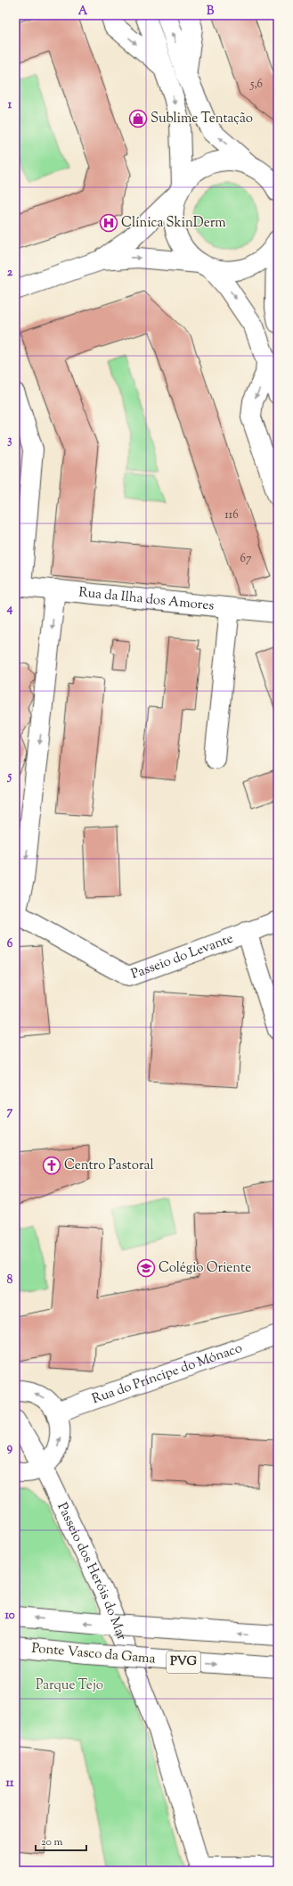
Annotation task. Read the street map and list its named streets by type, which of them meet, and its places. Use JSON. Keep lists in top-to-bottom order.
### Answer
{
  "streets": {
    "main road": [
      "Rua da Ilha dos Amores",
      "Passeio do Levante",
      "Rua do Príncipe do Mónaco",
      "Passeio dos Heróis do Mar",
      "Ponte Vasco da Gama",
      "PVG"
    ]
  },
  "parks": ["Parque Tejo"],
  "places": {
    "shop": ["Sublime Tentação"],
    "hospital": ["Clínica SkinDerm"],
    "church": ["Centro Pastoral"],
    "school or university": ["Colégio Oriente"]
  },
  "house_numbers": ["5,6", "116", "67"],
  "scale_bar": "20 m",
  "grid": {
    "columns": ["A", "B"],
    "rows": [
      "1",
      "2",
      "3",
      "4",
      "5",
      "6",
      "7",
      "8",
      "9",
      "10",
      "11"
    ]
  }
}
